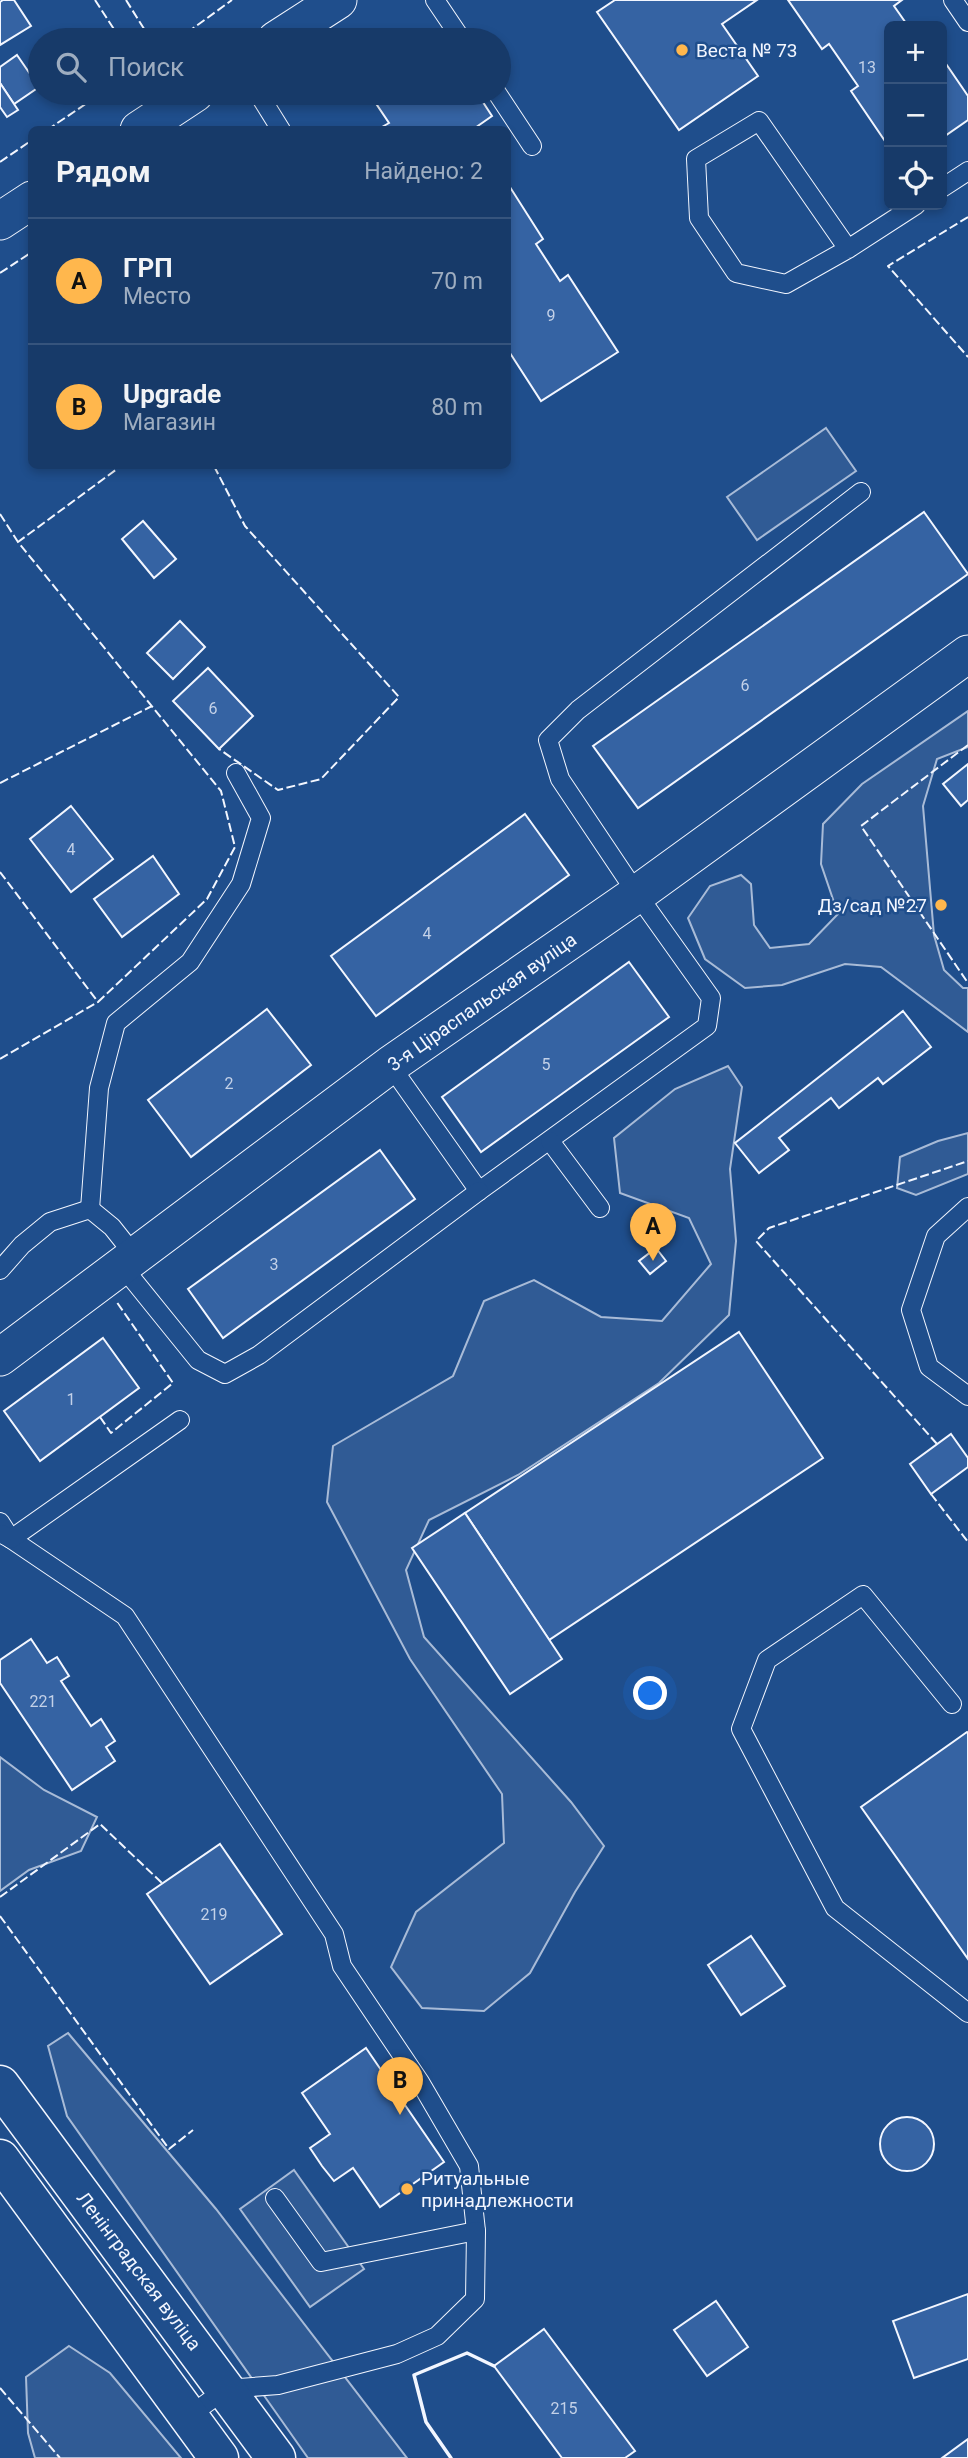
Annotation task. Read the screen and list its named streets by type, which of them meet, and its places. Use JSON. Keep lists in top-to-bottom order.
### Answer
{
  "streets": {
    "main road": ["Ленінградская вуліца"],
    "street": ["3-я Ціраспальская вуліца"]
  },
  "places": ["Веста № 73", "Дз/сад №27", "Ритуальные принадлежности"],
  "house_numbers": [
    "13",
    "9",
    "6",
    "6",
    "4",
    "4",
    "5",
    "2",
    "3",
    "1",
    "221",
    "219",
    "215"
  ],
  "page": {
    "map_buttons": ["+", "−"],
    "search": "Поиск",
    "heading": ["Рядом", "Найдено: 2"],
    "list": [
      {
        "mark": "A",
        "name": "ГРП",
        "note": "Место",
        "value": "70 m"
      },
      {
        "mark": "B",
        "name": "Upgrade",
        "note": "Магазин",
        "value": "80 m"
      }
    ],
    "pins": ["A", "B"]
  }
}
